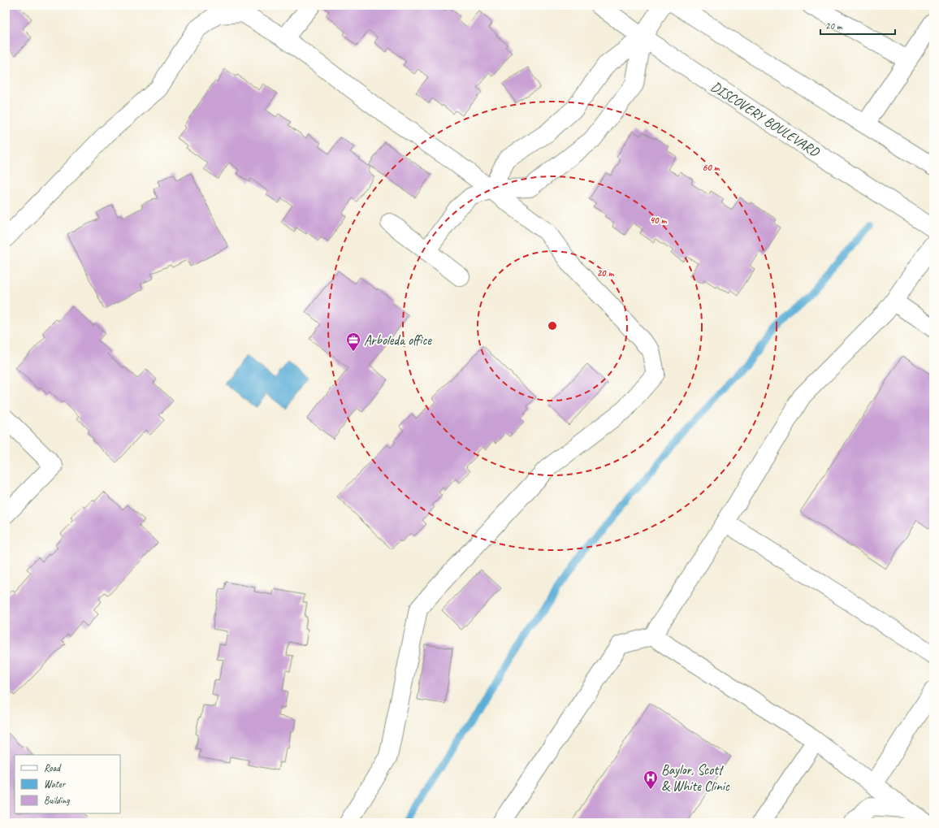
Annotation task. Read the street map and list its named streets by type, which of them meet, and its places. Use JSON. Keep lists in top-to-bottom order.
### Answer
{
  "streets": {
    "street": ["DISCOVERY BOULEVARD"]
  },
  "places": {
    "office": ["Arboleda office"],
    "hospital": ["Baylor, Scott & White Clinic"]
  },
  "legend": ["Road", "Water", "Building"],
  "scale_bar": "20 m",
  "rings": ["60 m", "40 m", "20 m"]
}
